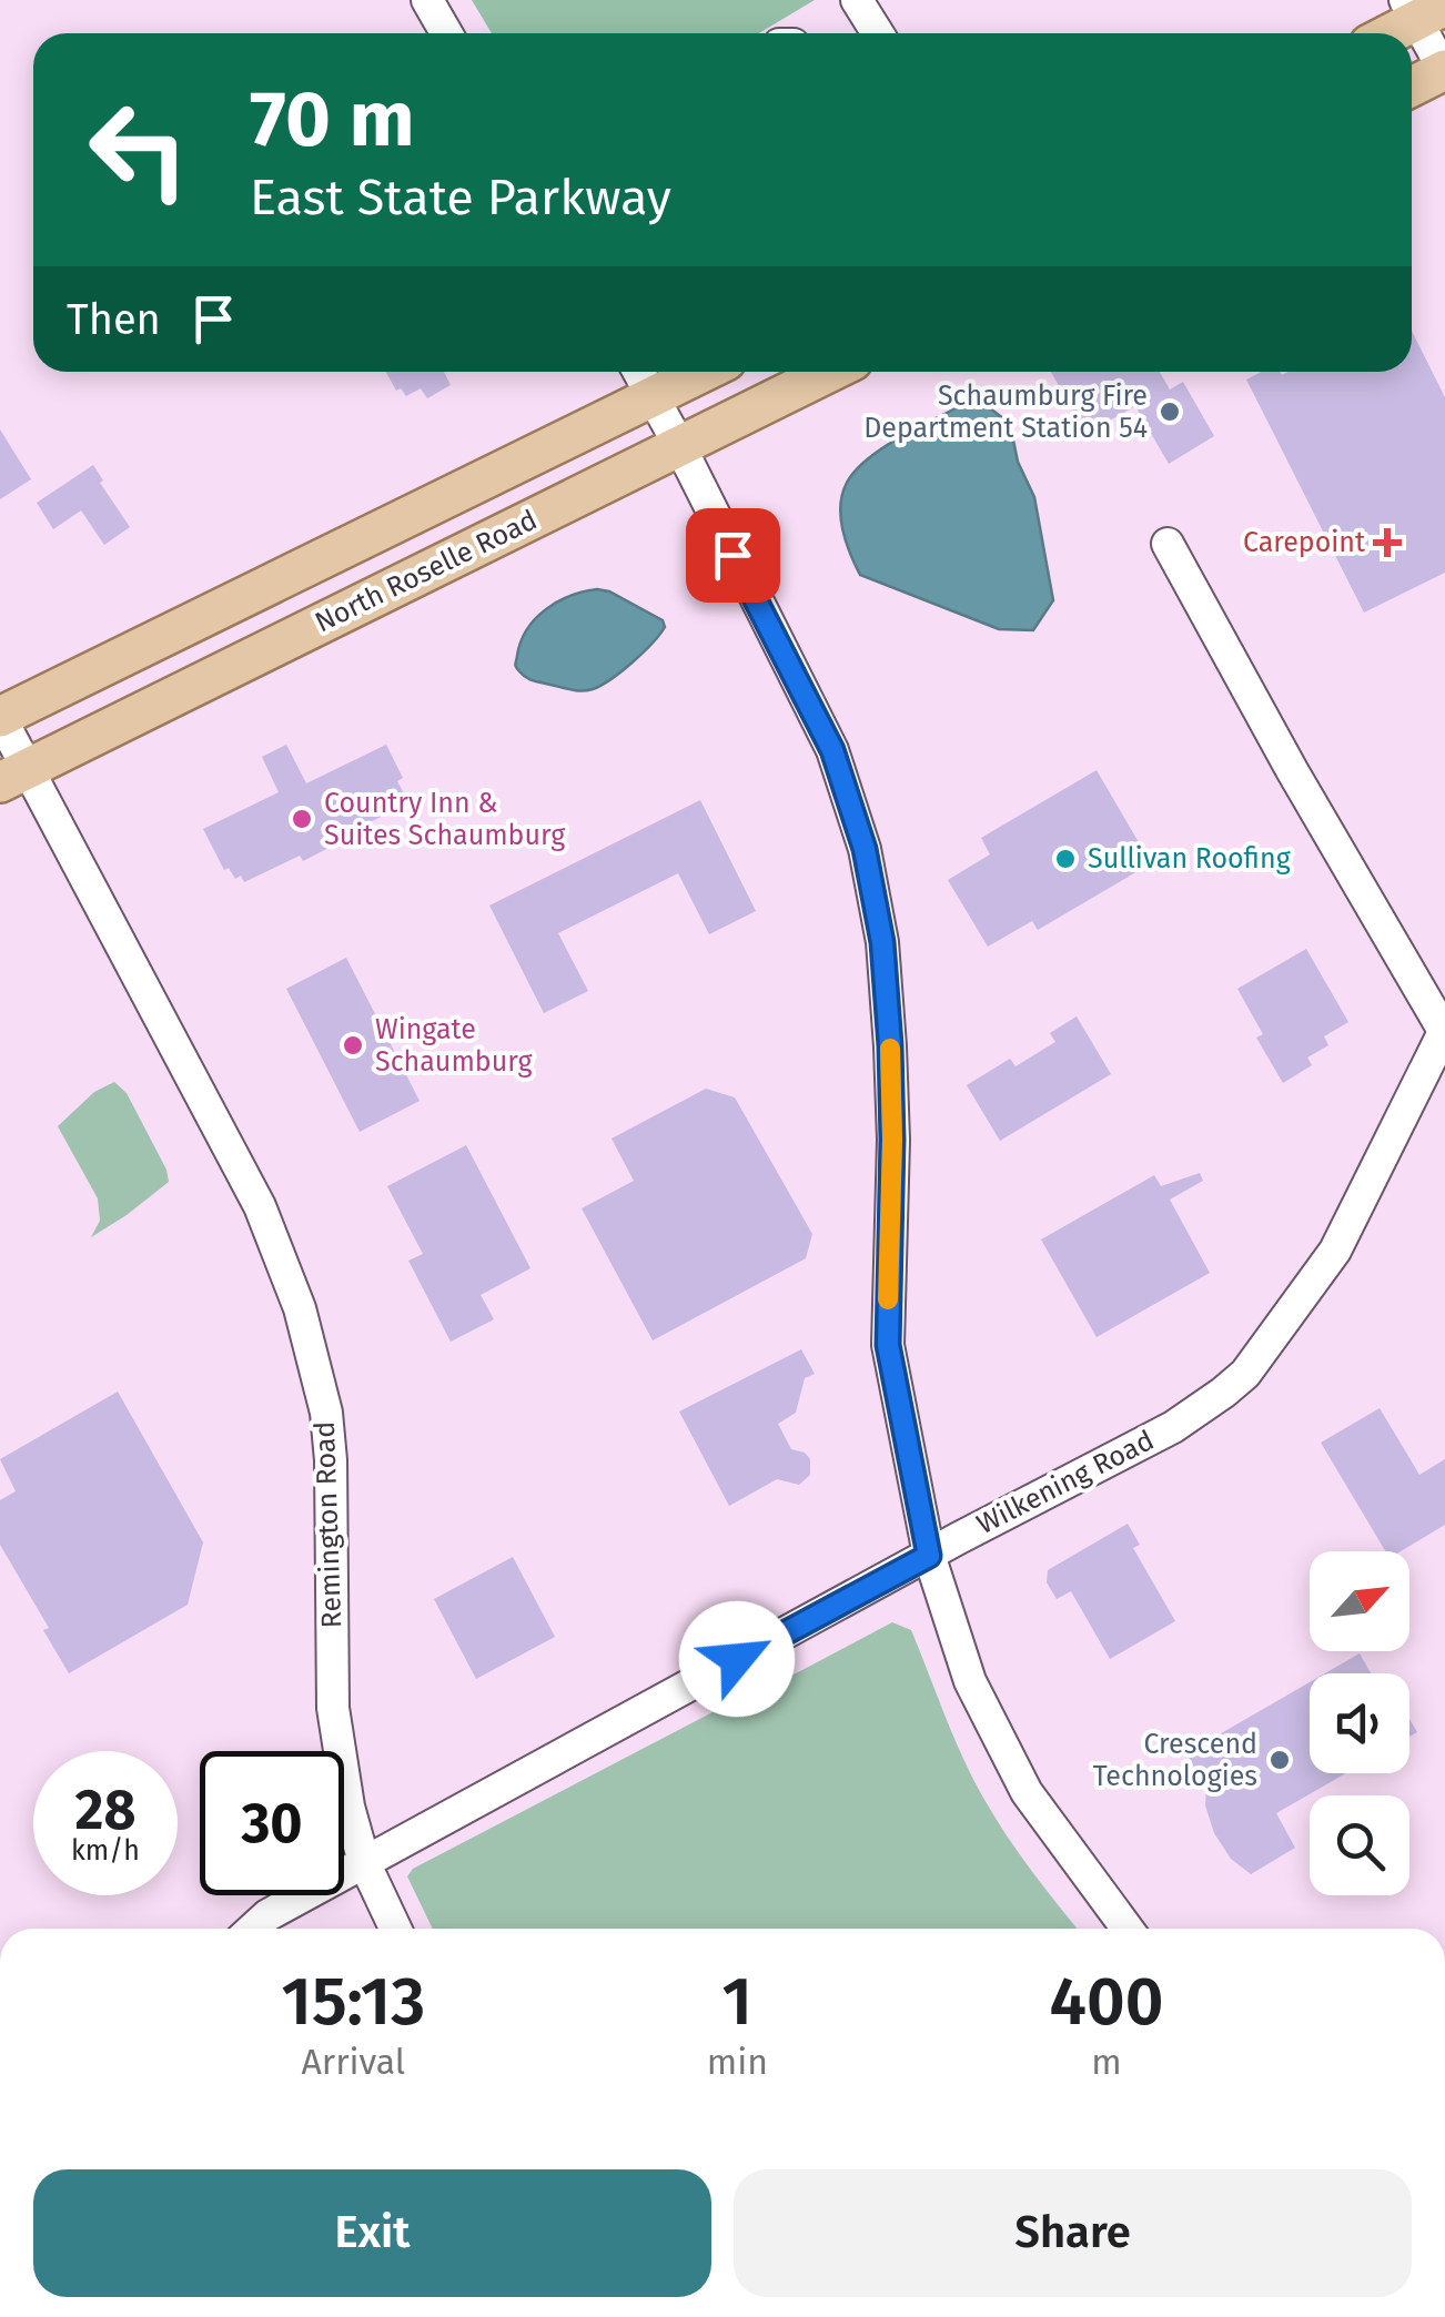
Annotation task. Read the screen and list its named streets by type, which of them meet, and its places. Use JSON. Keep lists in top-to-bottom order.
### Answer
{
  "streets": {
    "main road": ["North Roselle Road"],
    "street": ["Wilkening Road", "Remington Road"]
  },
  "crossings": [
    ["North Roselle Road", "Remington Road"],
    ["Wilkening Road", "Remington Road"]
  ],
  "places": {
    "other": [
      "Schaumburg Fire Department Station 54",
      "Country Inn & Suites Schaumburg",
      "Sullivan Roofing",
      "Wingate Schaumburg",
      "Crescend Technologies"
    ],
    "health": ["Carepoint"]
  },
  "north": "top right",
  "page": {
    "turn": ["70 m", "East State Parkway"],
    "then": "Then",
    "speed": "28 km/h",
    "limit": "30",
    "eta": [
      "15:13",
      "Arrival",
      "1",
      "min",
      "400",
      "m"
    ],
    "buttons": ["Exit", "Share"]
  }
}
